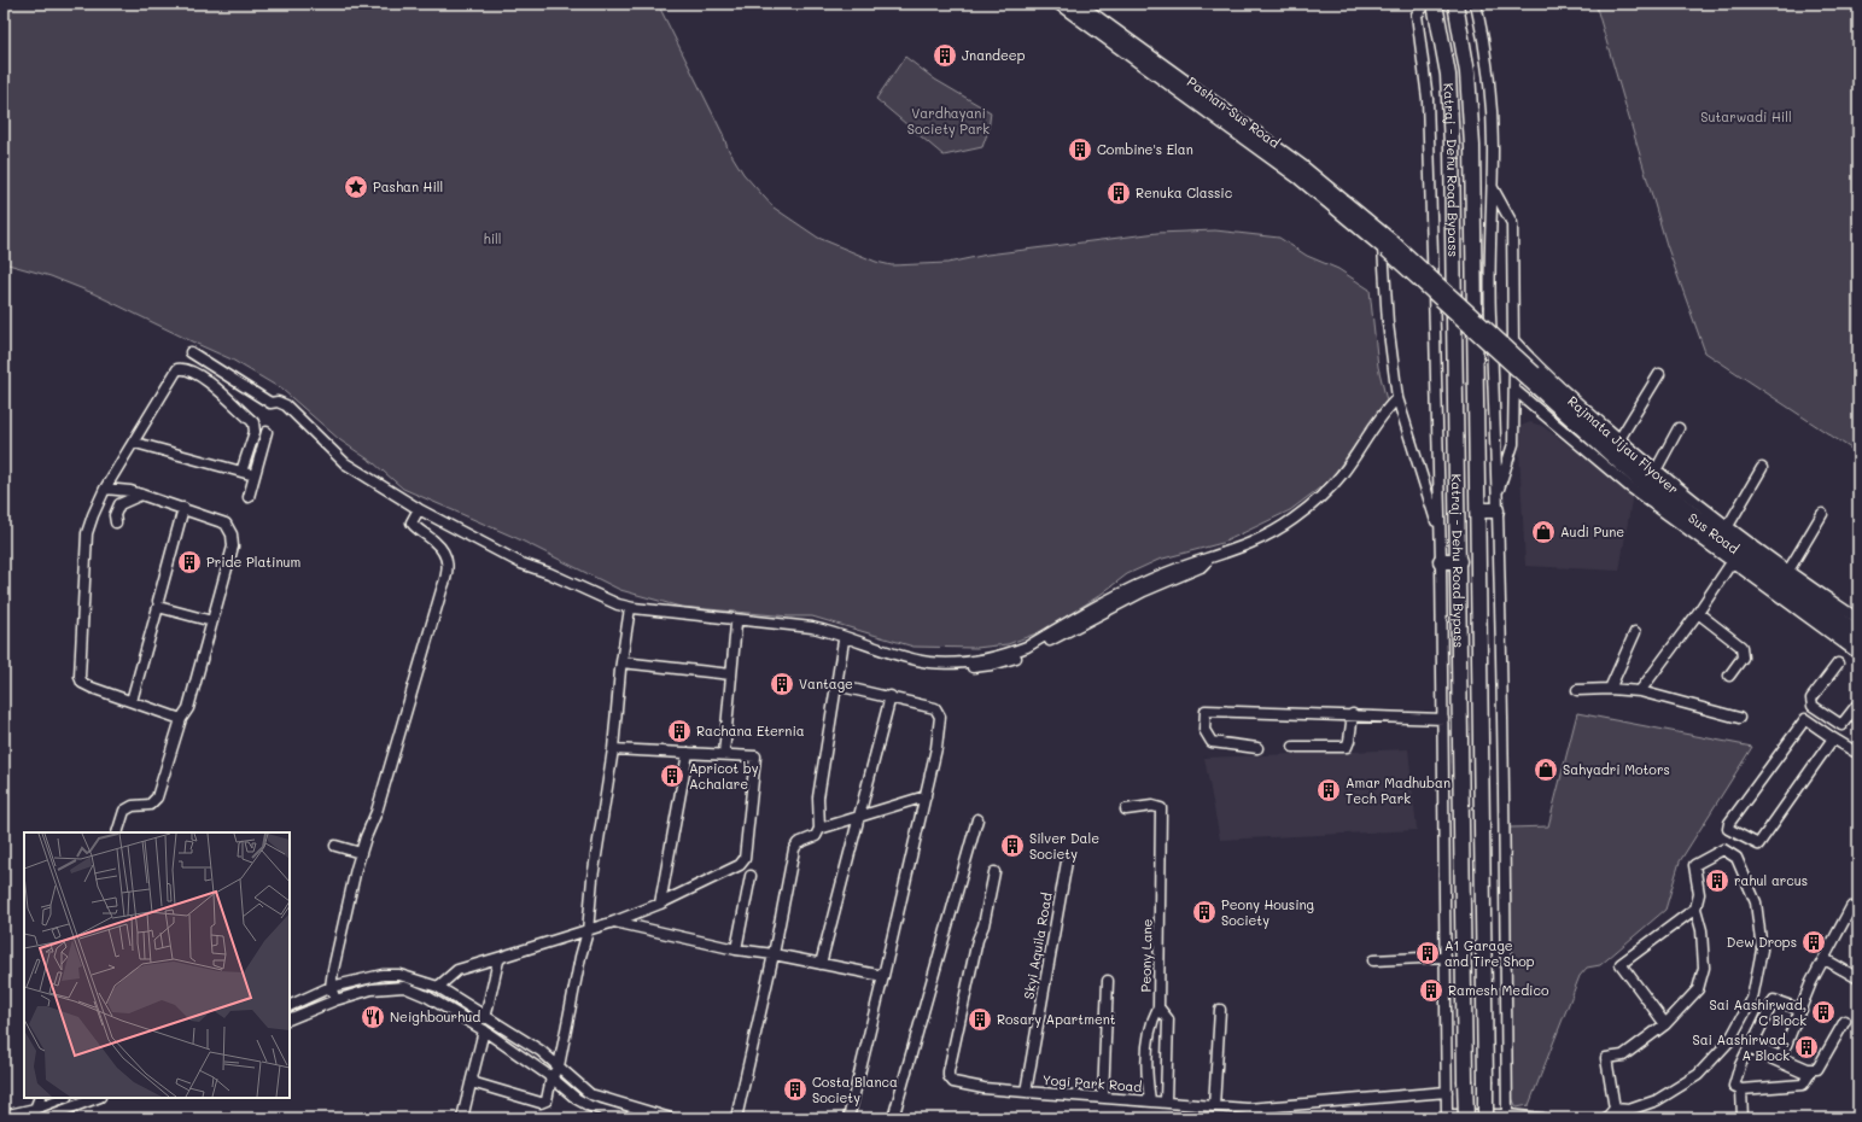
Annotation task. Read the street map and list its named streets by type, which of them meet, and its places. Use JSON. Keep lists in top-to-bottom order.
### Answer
{
  "streets": {
    "highway": ["Katraj - Dehu Road Bypass"],
    "main road": ["Pashan-Sus Road", "Rajmata Jijau Flyover"],
    "street": [
      "Sus Road",
      "Skyi Aquila Road",
      "Peony Lane",
      "Yogi Park Road"
    ]
  },
  "crossings": [
    ["Pashan-Sus Road", "Rajmata Jijau Flyover"],
    ["Rajmata Jijau Flyover", "Sus Road"],
    ["Skyi Aquila Road", "Yogi Park Road"],
    ["Peony Lane", "Yogi Park Road"]
  ],
  "parks": ["Vardhayani Society Park", "Sutarwadi Hill", "hill"],
  "places": {
    "building": [
      "Jnandeep",
      "Combine's Elan",
      "Renuka Classic",
      "Pride Platinum",
      "Vantage",
      "Rachana Eternia",
      "Apricot by Achalare",
      "Amar Madhuban Tech Park",
      "Silver Dale Society",
      "rahul arcus",
      "Peony Housing Society",
      "Dew Drops",
      "A1 Garage and Tire Shop",
      "Ramesh Medico",
      "Sai Aashirwad, C Block",
      "Rosary Apartment",
      "Sai Aashirwad, A Block",
      "Costa Blanca Society"
    ],
    "place": ["Pashan Hill"],
    "shop": ["Audi Pune", "Sahyadri Motors"],
    "restaurant": ["Neighbourhud"]
  }
}
